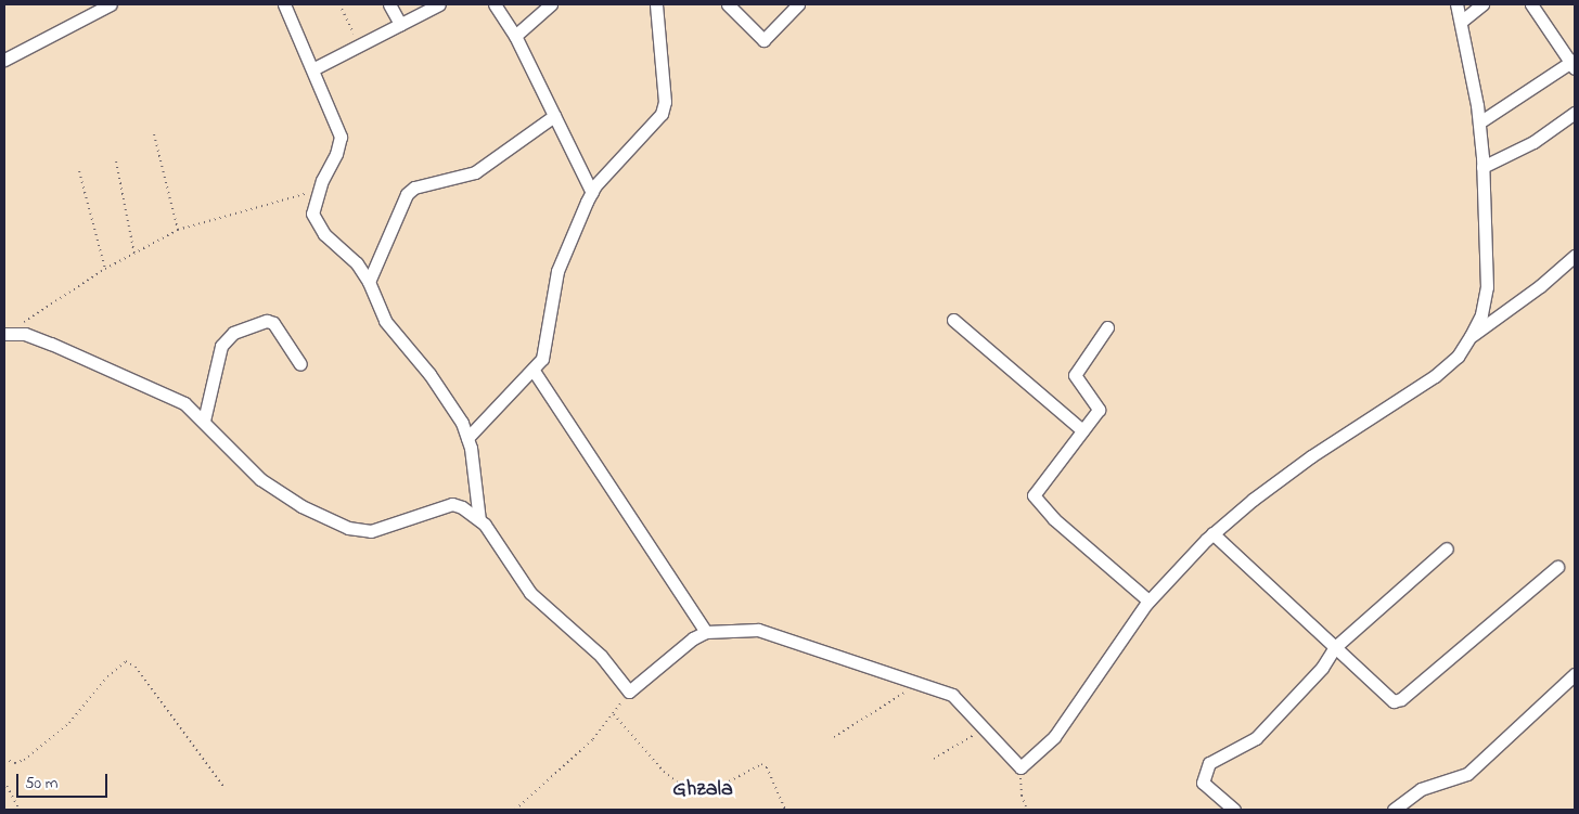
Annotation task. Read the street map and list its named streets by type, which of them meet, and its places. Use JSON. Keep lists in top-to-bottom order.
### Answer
{
  "districts": ["Ghzala"],
  "scale_bar": "50 m"
}
